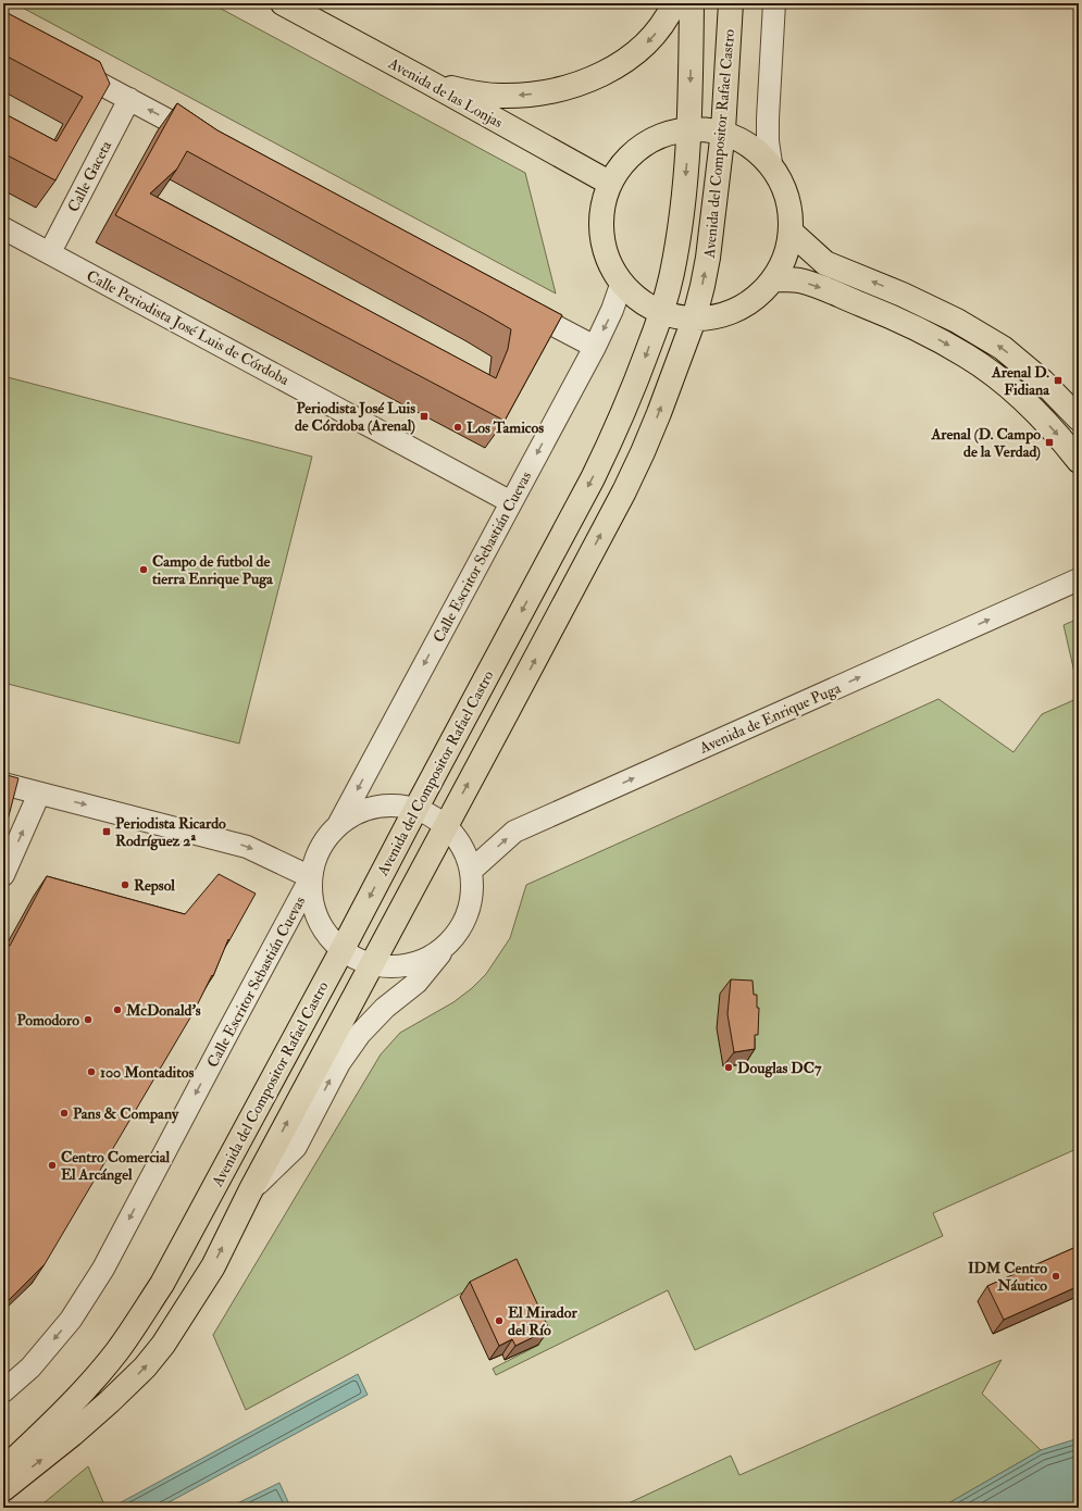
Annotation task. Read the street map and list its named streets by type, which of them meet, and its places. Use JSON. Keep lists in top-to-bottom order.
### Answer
{
  "streets": {
    "main road": ["Avenida de las Lonjas", "Avenida del Compositor Rafael Castro"],
    "street": [
      "Calle Gaceta",
      "Calle Periodista José Luis de Córdoba",
      "Calle Escritor Sebastián Cuevas",
      "Avenida de Enrique Puga"
    ]
  },
  "crossings": [
    ["Avenida del Compositor Rafael Castro", "Avenida de Enrique Puga"],
    ["Calle Gaceta", "Calle Periodista José Luis de Córdoba"],
    ["Calle Periodista José Luis de Córdoba", "Calle Escritor Sebastián Cuevas"]
  ],
  "one_way": ["Calle Escritor Sebastián Cuevas", "Avenida de Enrique Puga"],
  "places": {
    "transit": [
      "Arenal D. Fidiana",
      "Periodista José Luis de Córdoba (Arenal)",
      "Arenal (D. Campo de la Verdad)",
      "Periodista Ricardo Rodríguez 2ª"
    ],
    "other": [
      "Los Tamicos",
      "Campo de futbol de tierra Enrique Puga",
      "Repsol",
      "McDonald's",
      "Pomodoro",
      "Douglas DC7",
      "100 Montaditos",
      "Pans & Company",
      "Centro Comercial El Arcángel",
      "IDM Centro Náutico",
      "El Mirador del Río"
    ]
  }
}
